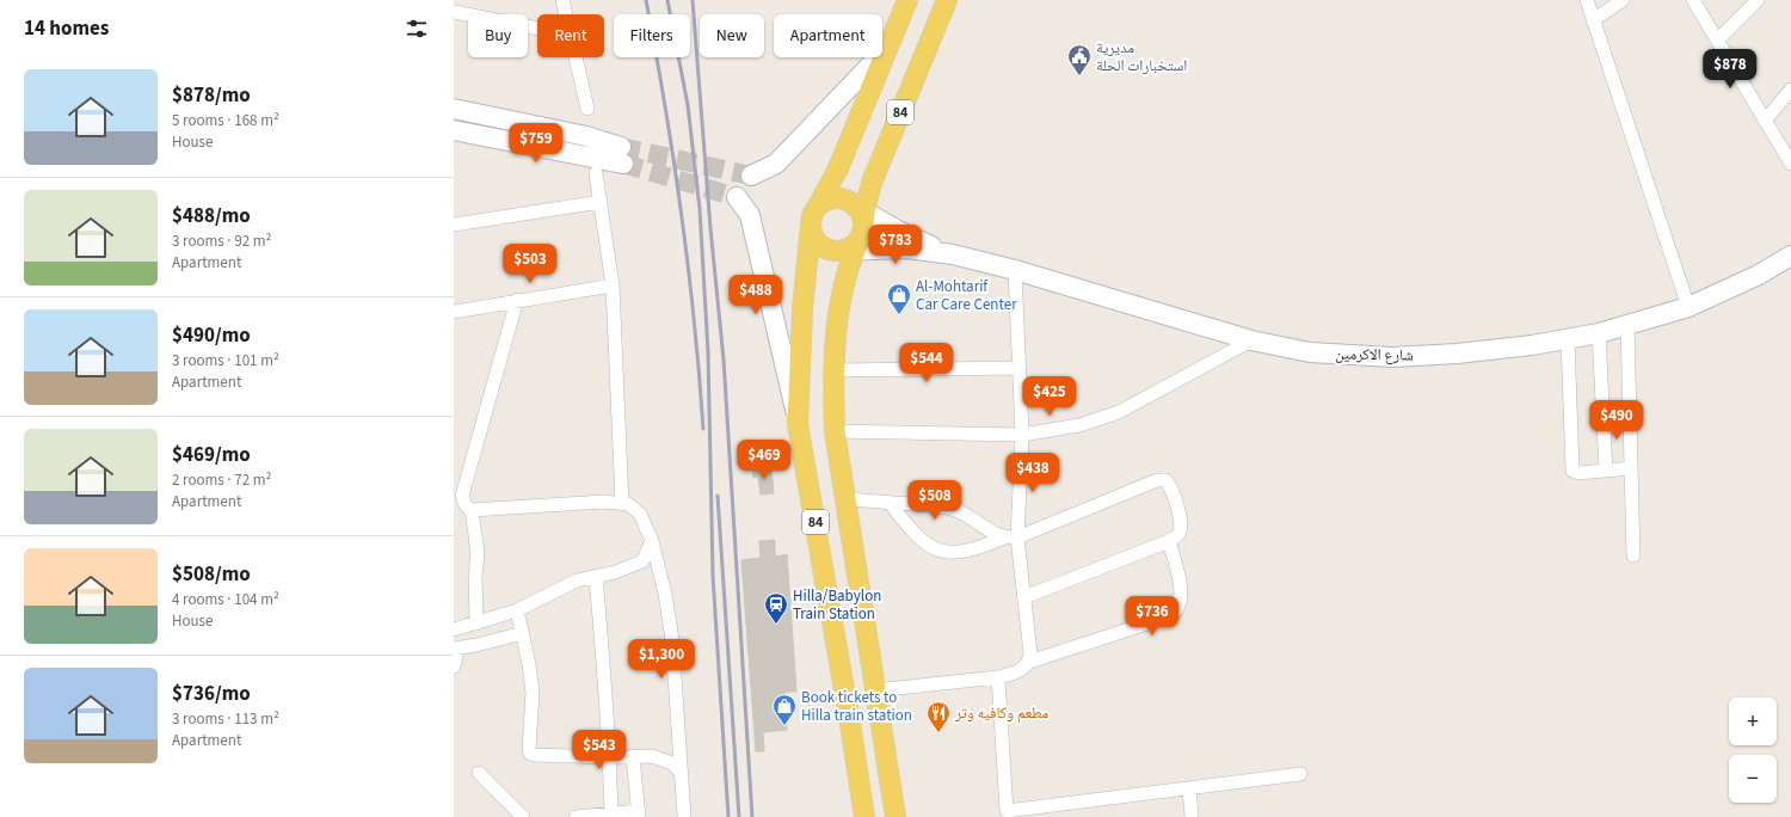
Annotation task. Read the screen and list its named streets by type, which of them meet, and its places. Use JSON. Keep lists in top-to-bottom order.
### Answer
{
  "streets": {
    "main road": ["84"],
    "street": ["شارع الاكرمين"]
  },
  "crossings": [
    ["84", "شارع الاكرمين"]
  ],
  "places": {
    "public building": ["مديرية استخبارات الحلة"],
    "shop": ["Al-Mohtarif Car Care Center", "Book tickets to Hilla train station"],
    "station": ["Hilla/Babylon Train Station"],
    "restaurant": ["مطعم وكافيه وتر"]
  },
  "page": {
    "heading": "14 homes",
    "chip": [
      "Buy",
      "Rent",
      "Filters",
      "New",
      "Apartment"
    ],
    "price": [
      "$878",
      "$759",
      "$783",
      "$503",
      "$488",
      "$544",
      "$425",
      "$490",
      "$469",
      "$438",
      "$508",
      "$736",
      "$1,300",
      "$543"
    ],
    "list": [
      {
        "name": "$878/mo",
        "note": "5 rooms · 168 m² · House"
      },
      {
        "name": "$488/mo",
        "note": "3 rooms · 92 m² · Apartment"
      },
      {
        "name": "$490/mo",
        "note": "3 rooms · 101 m² · Apartment"
      },
      {
        "name": "$469/mo",
        "note": "2 rooms · 72 m² · Apartment"
      },
      {
        "name": "$508/mo",
        "note": "4 rooms · 104 m² · House"
      },
      {
        "name": "$736/mo",
        "note": "3 rooms · 113 m² · Apartment"
      }
    ],
    "map_buttons": ["+", "−"]
  }
}
